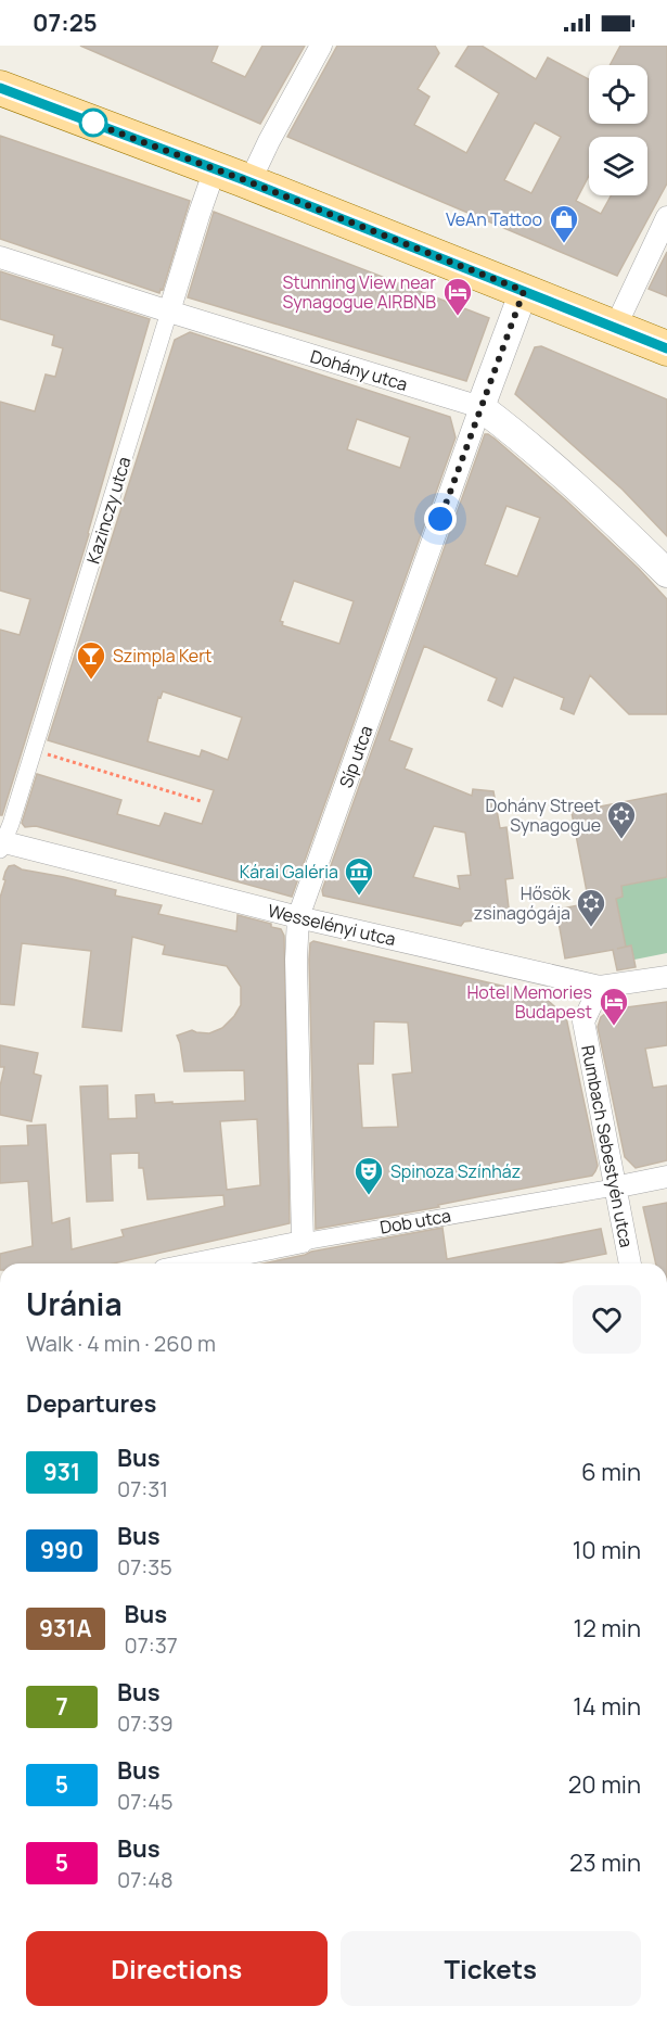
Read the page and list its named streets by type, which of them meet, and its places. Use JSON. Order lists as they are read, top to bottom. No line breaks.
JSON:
{"streets":{"street":["Dohány utca","Kazinczy utca","Síp utca","Wesselényi utca","Rumbach Sebestyén utca","Dob utca"]},"crossings":[["Dohány utca","Kazinczy utca"],["Dohány utca","Síp utca"],["Kazinczy utca","Wesselényi utca"],["Síp utca","Wesselényi utca"],["Síp utca","Dob utca"],["Wesselényi utca","Rumbach Sebestyén utca"],["Rumbach Sebestyén utca","Dob utca"]],"places":{"shop":["VeAn Tattoo"],"hotel":["Stunning View near Synagogue AIRBNB","Hotel Memories Budapest"],"bar":["Szimpla Kert"],"synagogue":["Dohány Street Synagogue","Hősök zsinagógája"],"museum":["Kárai Galéria"],"theatre":["Spinoza Színház"]},"lines":["bus line 931"],"page":{"status":"07:25","heading":[["Uránia","Walk · 4 min · 260 m"],"Departures"],"list":[{"mark":"931","name":"Bus","note":"07:31","value":"6 min"},{"mark":"990","name":"Bus","note":"07:35","value":"10 min"},{"mark":"931A","name":"Bus","note":"07:37","value":"12 min"},{"mark":"7","name":"Bus","note":"07:39","value":"14 min"},{"mark":"5","name":"Bus","note":"07:45","value":"20 min"},{"mark":"5","name":"Bus","note":"07:48","value":"23 min"}],"buttons":["Directions","Tickets"]}}
